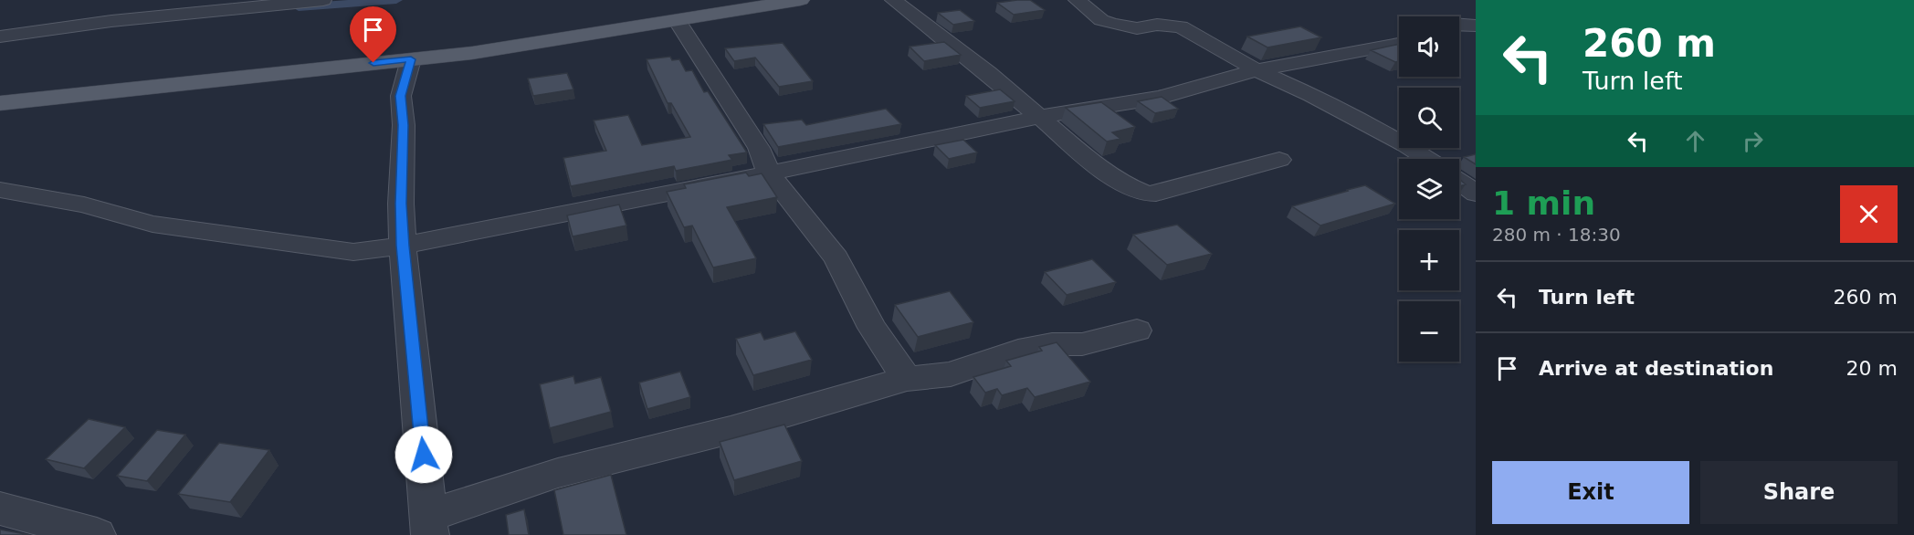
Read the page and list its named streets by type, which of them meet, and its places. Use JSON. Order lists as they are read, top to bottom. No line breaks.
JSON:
{"page":{"turn":["260 m","Turn left"],"map_buttons":["+","−"],"heading":["1 min","280 m · 18:30"],"list":[{"name":"Turn left","value":"260 m"},{"name":"Arrive at destination","value":"20 m"}],"buttons":["Exit","Share"]}}
